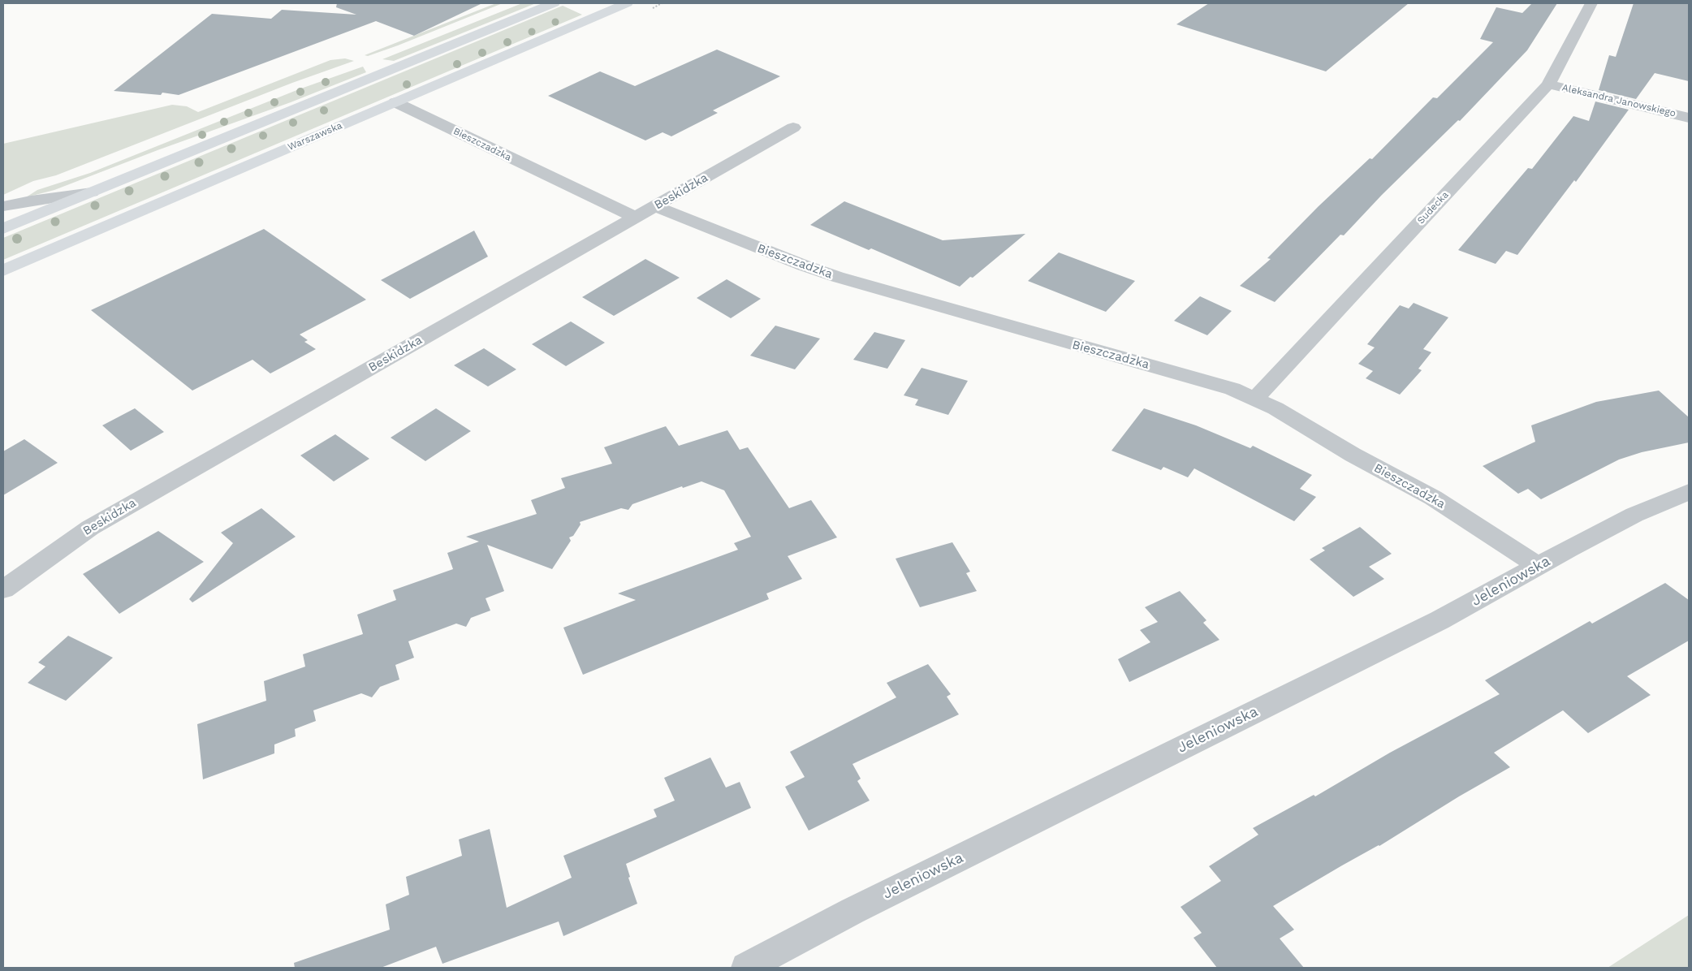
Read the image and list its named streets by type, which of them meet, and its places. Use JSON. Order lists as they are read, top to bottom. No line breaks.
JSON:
{"streets":{"main road":["Warszawska"],"street":["Aleksandra Janowskiego","Bieszczadzka","Beskidzka","Sudecka","Jeleniowska"]},"crossings":[["Aleksandra Janowskiego","Sudecka"],["Warszawska","Bieszczadzka"],["Bieszczadzka","Beskidzka"],["Bieszczadzka","Sudecka"],["Bieszczadzka","Jeleniowska"]]}
